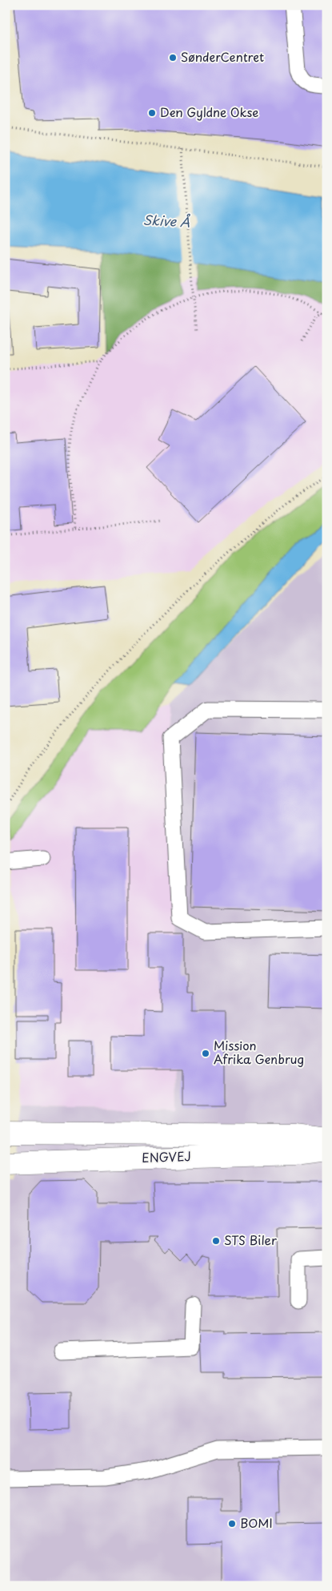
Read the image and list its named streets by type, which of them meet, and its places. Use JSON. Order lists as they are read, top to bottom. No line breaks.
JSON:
{"streets":{"street":["ENGVEJ"]},"water":["Skive Å"],"places":["SønderCentret","Den Gyldne Okse","Mission Afrika Genbrug","STS Biler","BOMI"]}
